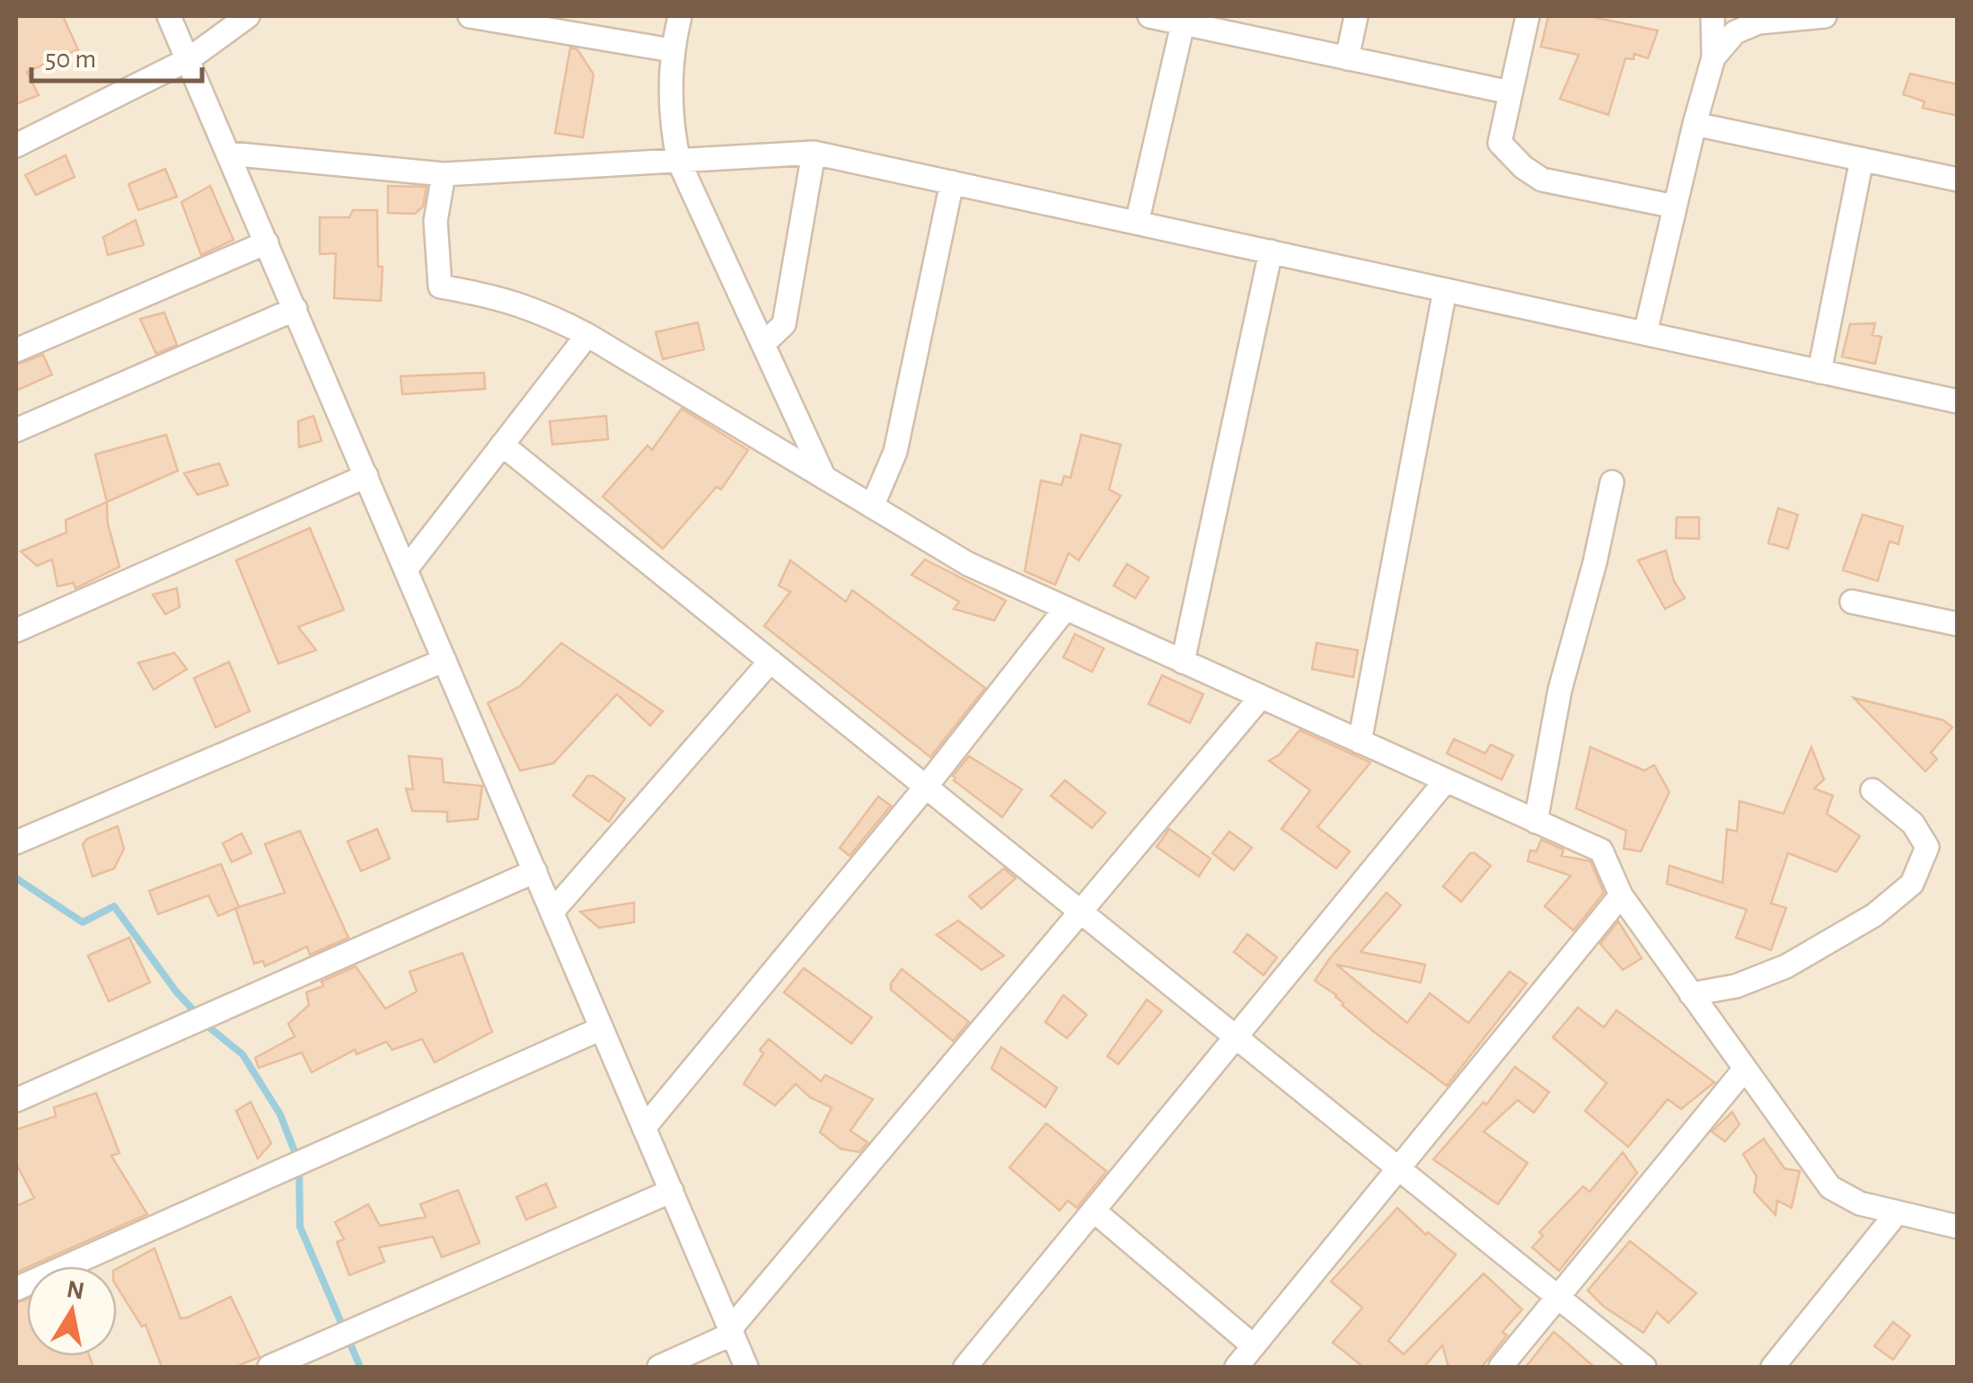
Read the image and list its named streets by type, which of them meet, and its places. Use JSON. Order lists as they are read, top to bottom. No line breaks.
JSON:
{"scale_bar":"50 m","north":"top"}
